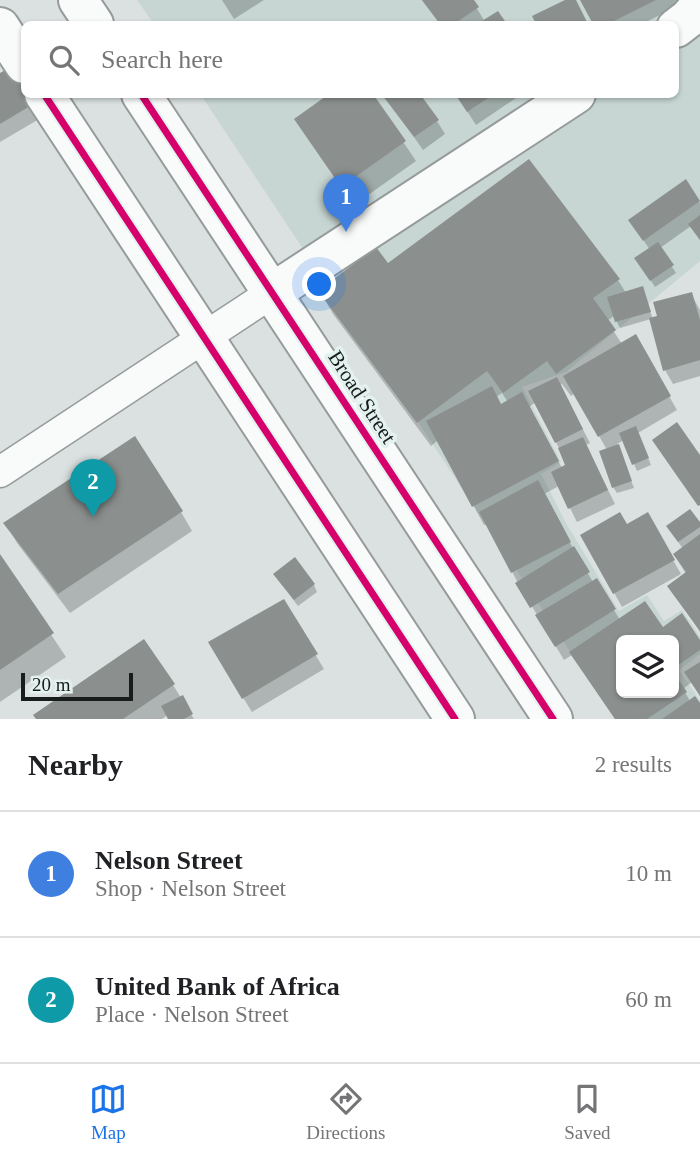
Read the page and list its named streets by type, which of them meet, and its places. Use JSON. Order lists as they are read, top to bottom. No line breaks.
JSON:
{"streets":{"street":["Broad Street"]},"scale_bar":"20 m","page":{"search":"Search here","pins":["1","2"],"scale":"20 m","heading":["Nearby","2 results"],"list":[{"mark":"1","name":"Nelson Street","note":"Shop · Nelson Street","value":"10 m"},{"mark":"2","name":"United Bank of Africa","note":"Place · Nelson Street","value":"60 m"}],"nav":["Map","Directions","Saved"]}}
